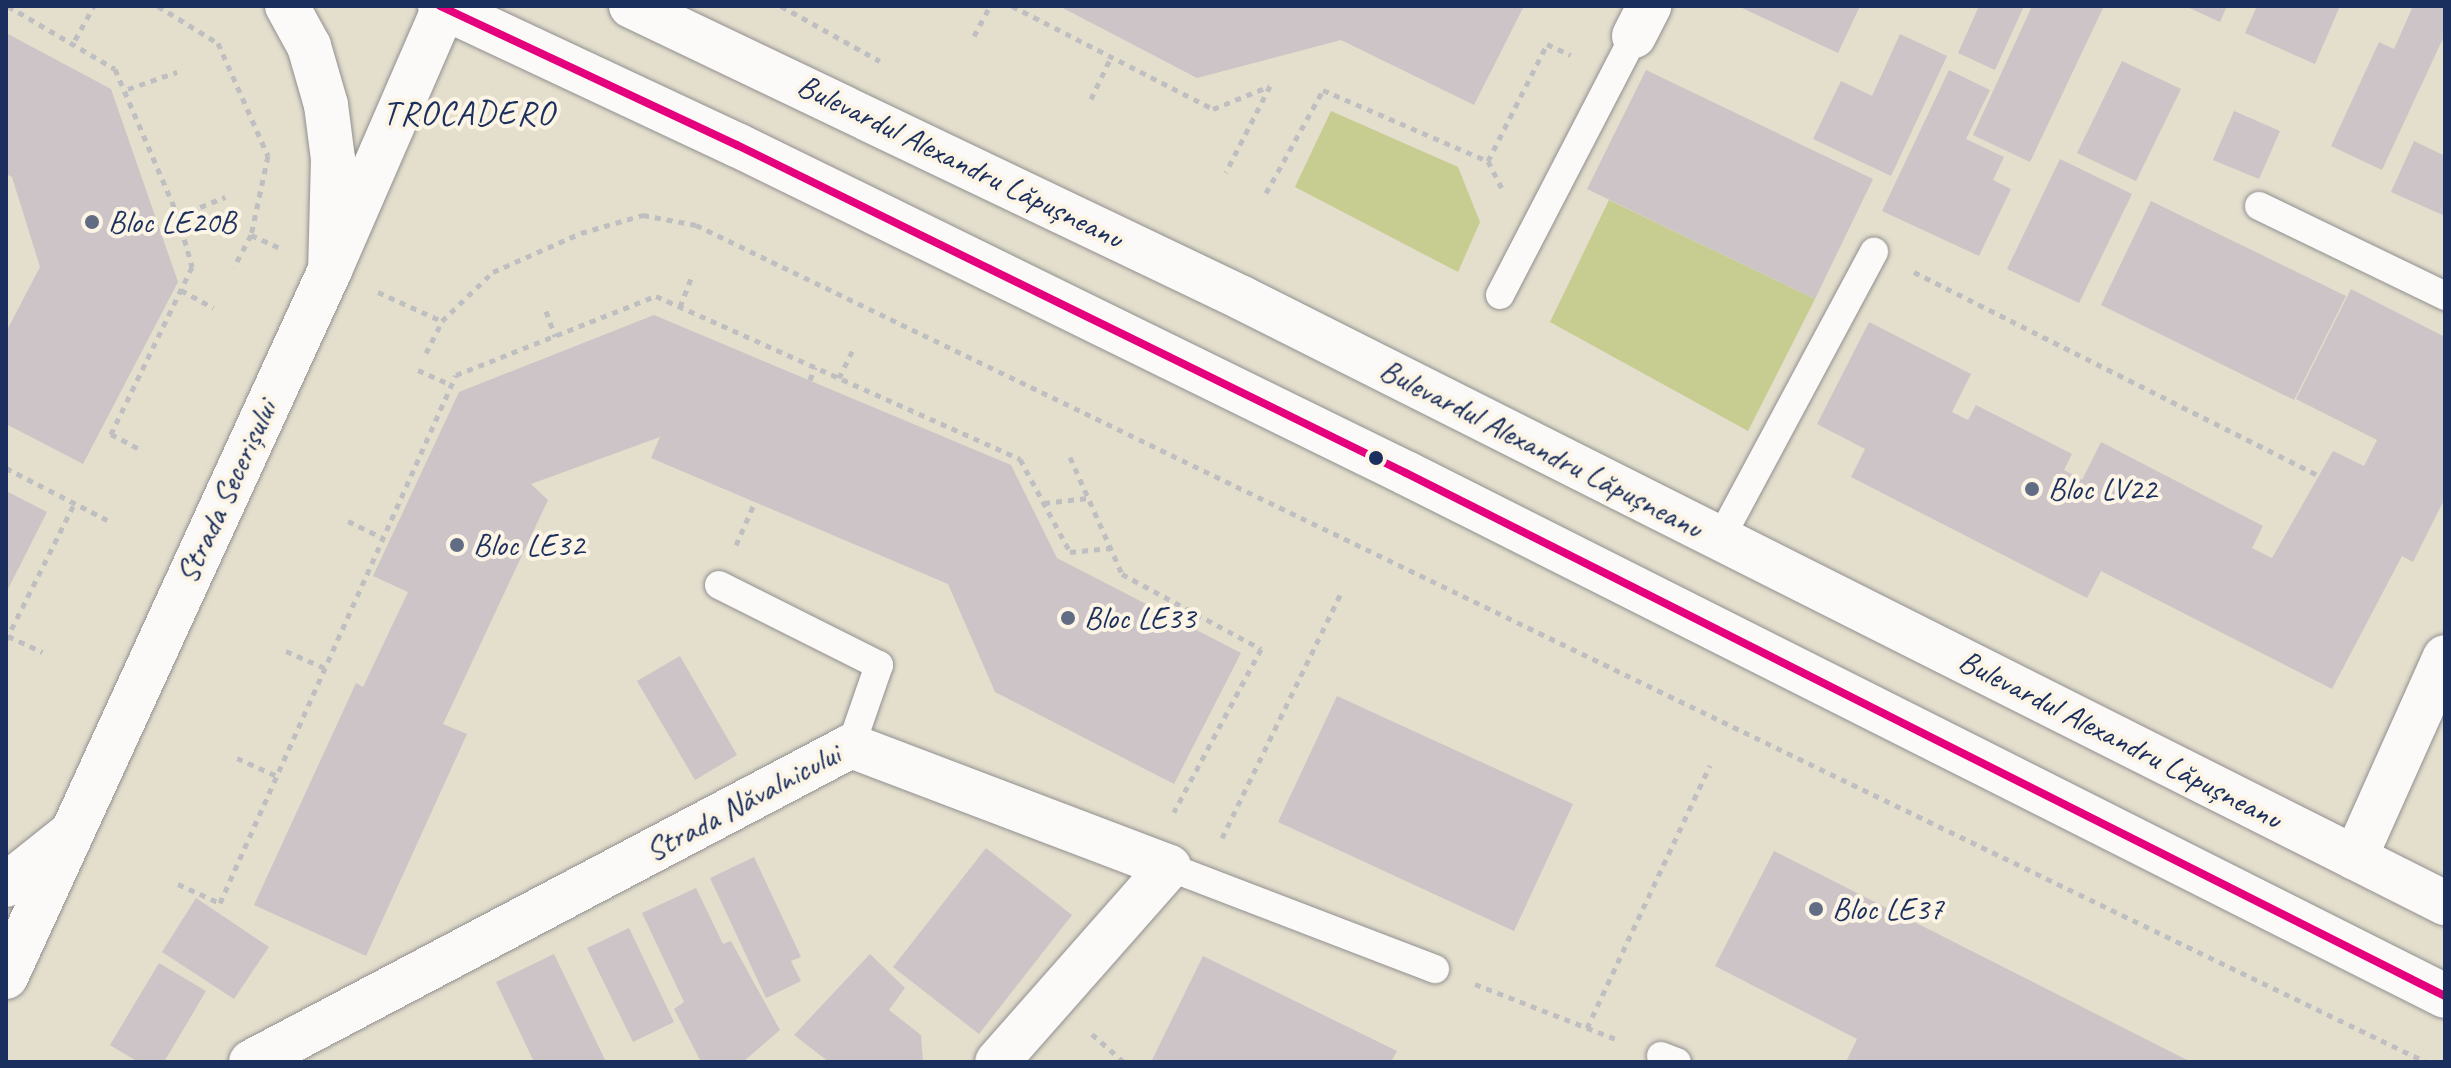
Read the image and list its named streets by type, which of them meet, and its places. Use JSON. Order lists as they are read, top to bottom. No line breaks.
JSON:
{"streets":{"main road":["Bulevardul Alexandru Lăpușneanu","Strada Secerișului","Strada Năvalnicului"]},"districts":["TROCADERO"],"places":["Bloc LE20B","Bloc LV22","Bloc LE32","Bloc LE33","Bloc LE37"]}
